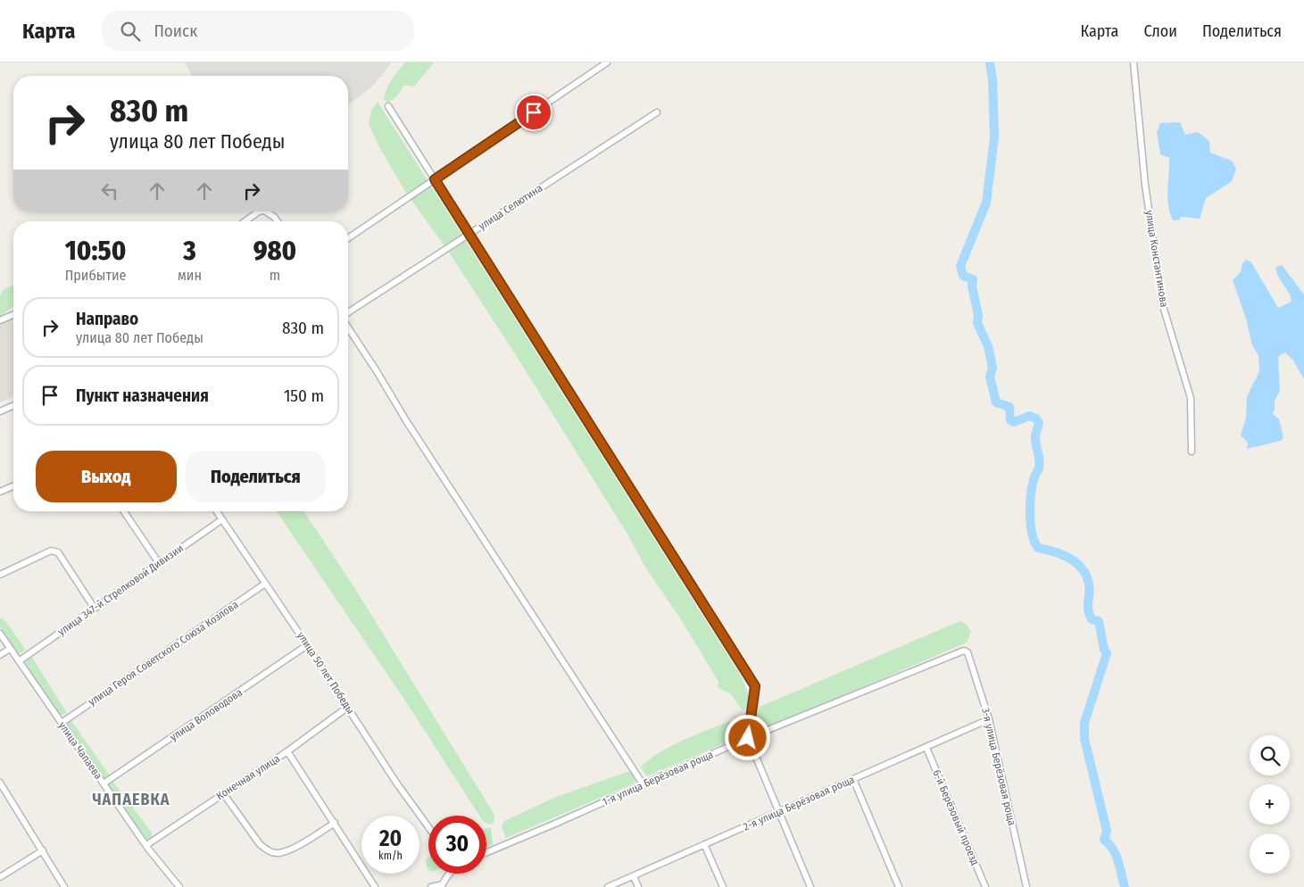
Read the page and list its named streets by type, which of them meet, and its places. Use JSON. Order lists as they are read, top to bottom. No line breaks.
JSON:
{"streets":{"street":["улица Селютина","улица Константинова","улица 347-й Стрелковой Дивизии","улица Героя Советского Союза Козлова","улица 50 лет Победы","улица Воловодова","улица Чапаева","3-я улица Берёзовая роща","Конечная улица","1-я улица Берёзовая роща","2-я улица Берёзовая роща","6-й Берёзовый проезд"]},"crossings":[["улица 347-й Стрелковой Дивизии","улица 50 лет Победы"],["улица 347-й Стрелковой Дивизии","улица Чапаева"],["улица Героя Советского Союза Козлова","улица 50 лет Победы"],["улица Героя Советского Союза Козлова","улица Чапаева"],["улица 50 лет Победы","улица Воловодова"],["улица 50 лет Победы","Конечная улица"],["улица Воловодова","улица Чапаева"],["улица Чапаева","Конечная улица"],["3-я улица Берёзовая роща","1-я улица Берёзовая роща"],["3-я улица Берёзовая роща","2-я улица Берёзовая роща"],["2-я улица Берёзовая роща","6-й Берёзовый проезд"]],"districts":["ЧАПАЕВКА"],"page":{"header":"Карта","search":"Поиск","nav":["Карта","Слои","Поделиться"],"turn":["830 m","улица 80 лет Победы"],"eta":["10:50","Прибытие","3","мин","980","m"],"list":[{"name":"Направо","note":"улица 80 лет Победы","value":"830 m"},{"name":"Пункт назначения","value":"150 m"}],"buttons":["Выход","Поделиться"],"map_buttons":["+","−"],"speed":"20 km/h","limit":"30"}}
